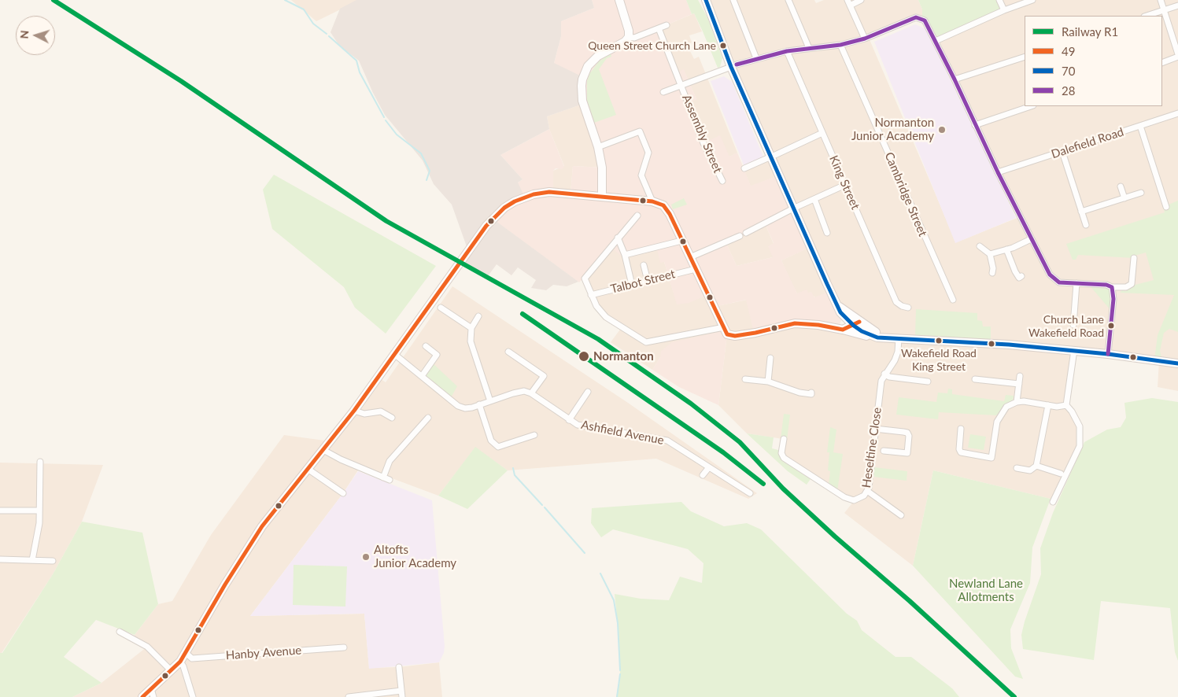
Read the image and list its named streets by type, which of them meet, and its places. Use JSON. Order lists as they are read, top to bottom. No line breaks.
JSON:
{"streets":{"street":["Assembly Street","Dalefield Road","King Street","Cambridge Street","Talbot Street","Ashfield Avenue","Heseltine Close","Hanby Avenue"]},"parks":["Newland Lane Allotments"],"places":["Queen Street Church Lane","Normanton Junior Academy","Church Lane Wakefield Road","Wakefield Road King Street","Normanton","Altofts Junior Academy"],"lines":["rail line R1","transit line 70","transit line 28","transit line 49"],"legend":["Railway R1","49","70","28"],"north":"left"}
